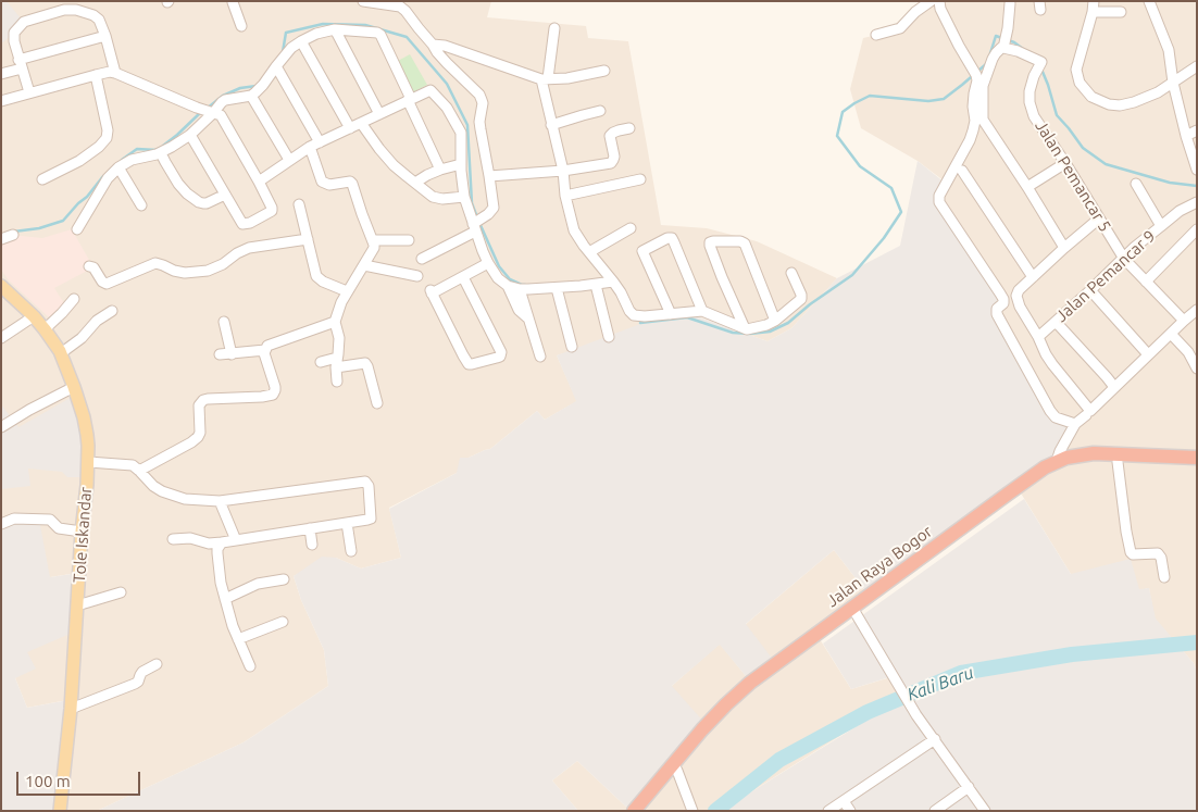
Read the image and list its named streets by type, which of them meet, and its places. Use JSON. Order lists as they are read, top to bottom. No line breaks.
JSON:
{"streets":{"highway":["Jalan Raya Bogor"],"main road":["Tole Iskandar"],"street":["Jalan Pemancar 5","Jalan Pemancar 9"]},"crossings":[["Jalan Pemancar 5","Jalan Pemancar 9"]],"water":["Kali Baru"],"scale_bar":"100 m"}
